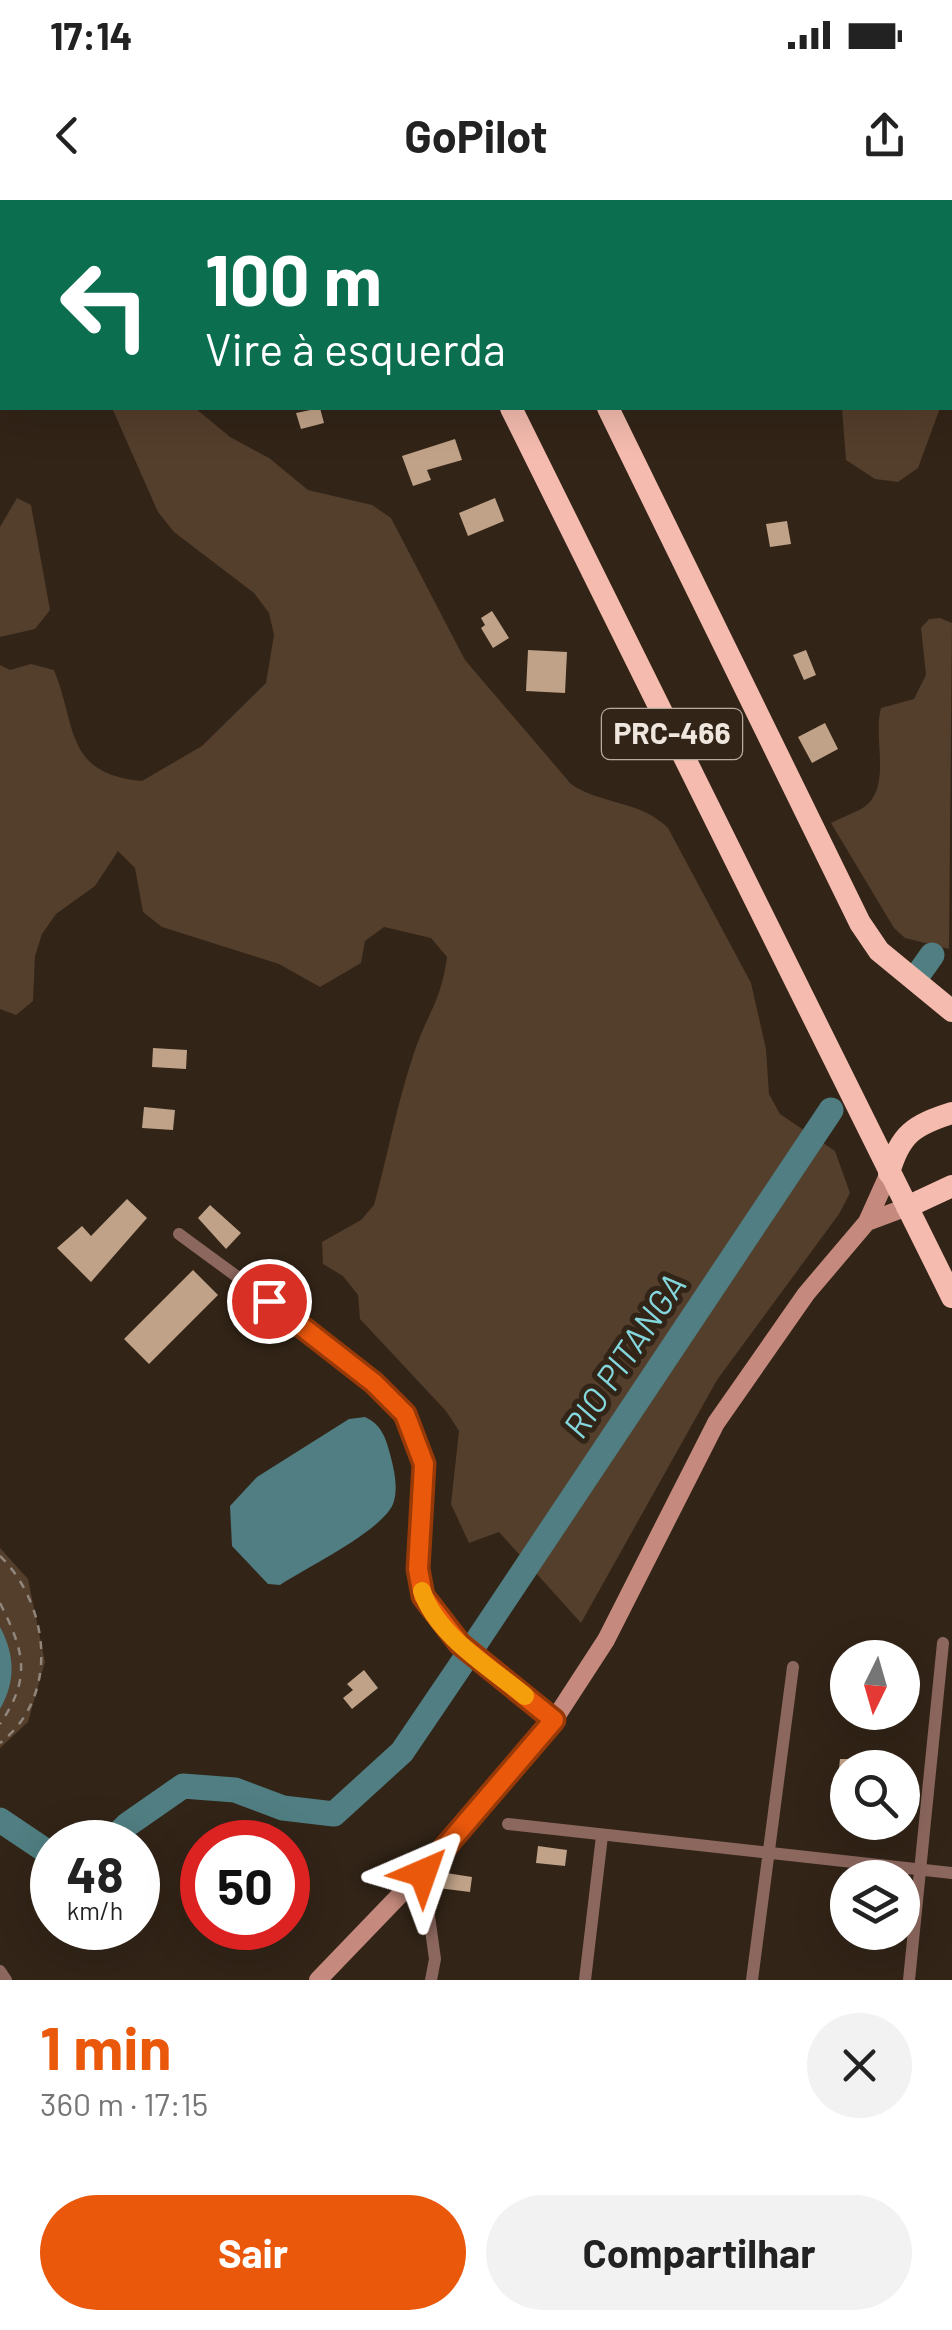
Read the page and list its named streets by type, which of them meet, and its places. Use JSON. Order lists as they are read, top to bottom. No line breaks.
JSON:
{"streets":{"highway":["PRC-466"]},"water":["RIO PITANGA"],"north":"bottom","page":{"status":"17:14","header":"GoPilot","turn":["100 m","Vire à esquerda"],"speed":"48 km/h","limit":"50","heading":["1 min","360 m · 17:15"],"buttons":["Sair","Compartilhar"]}}
